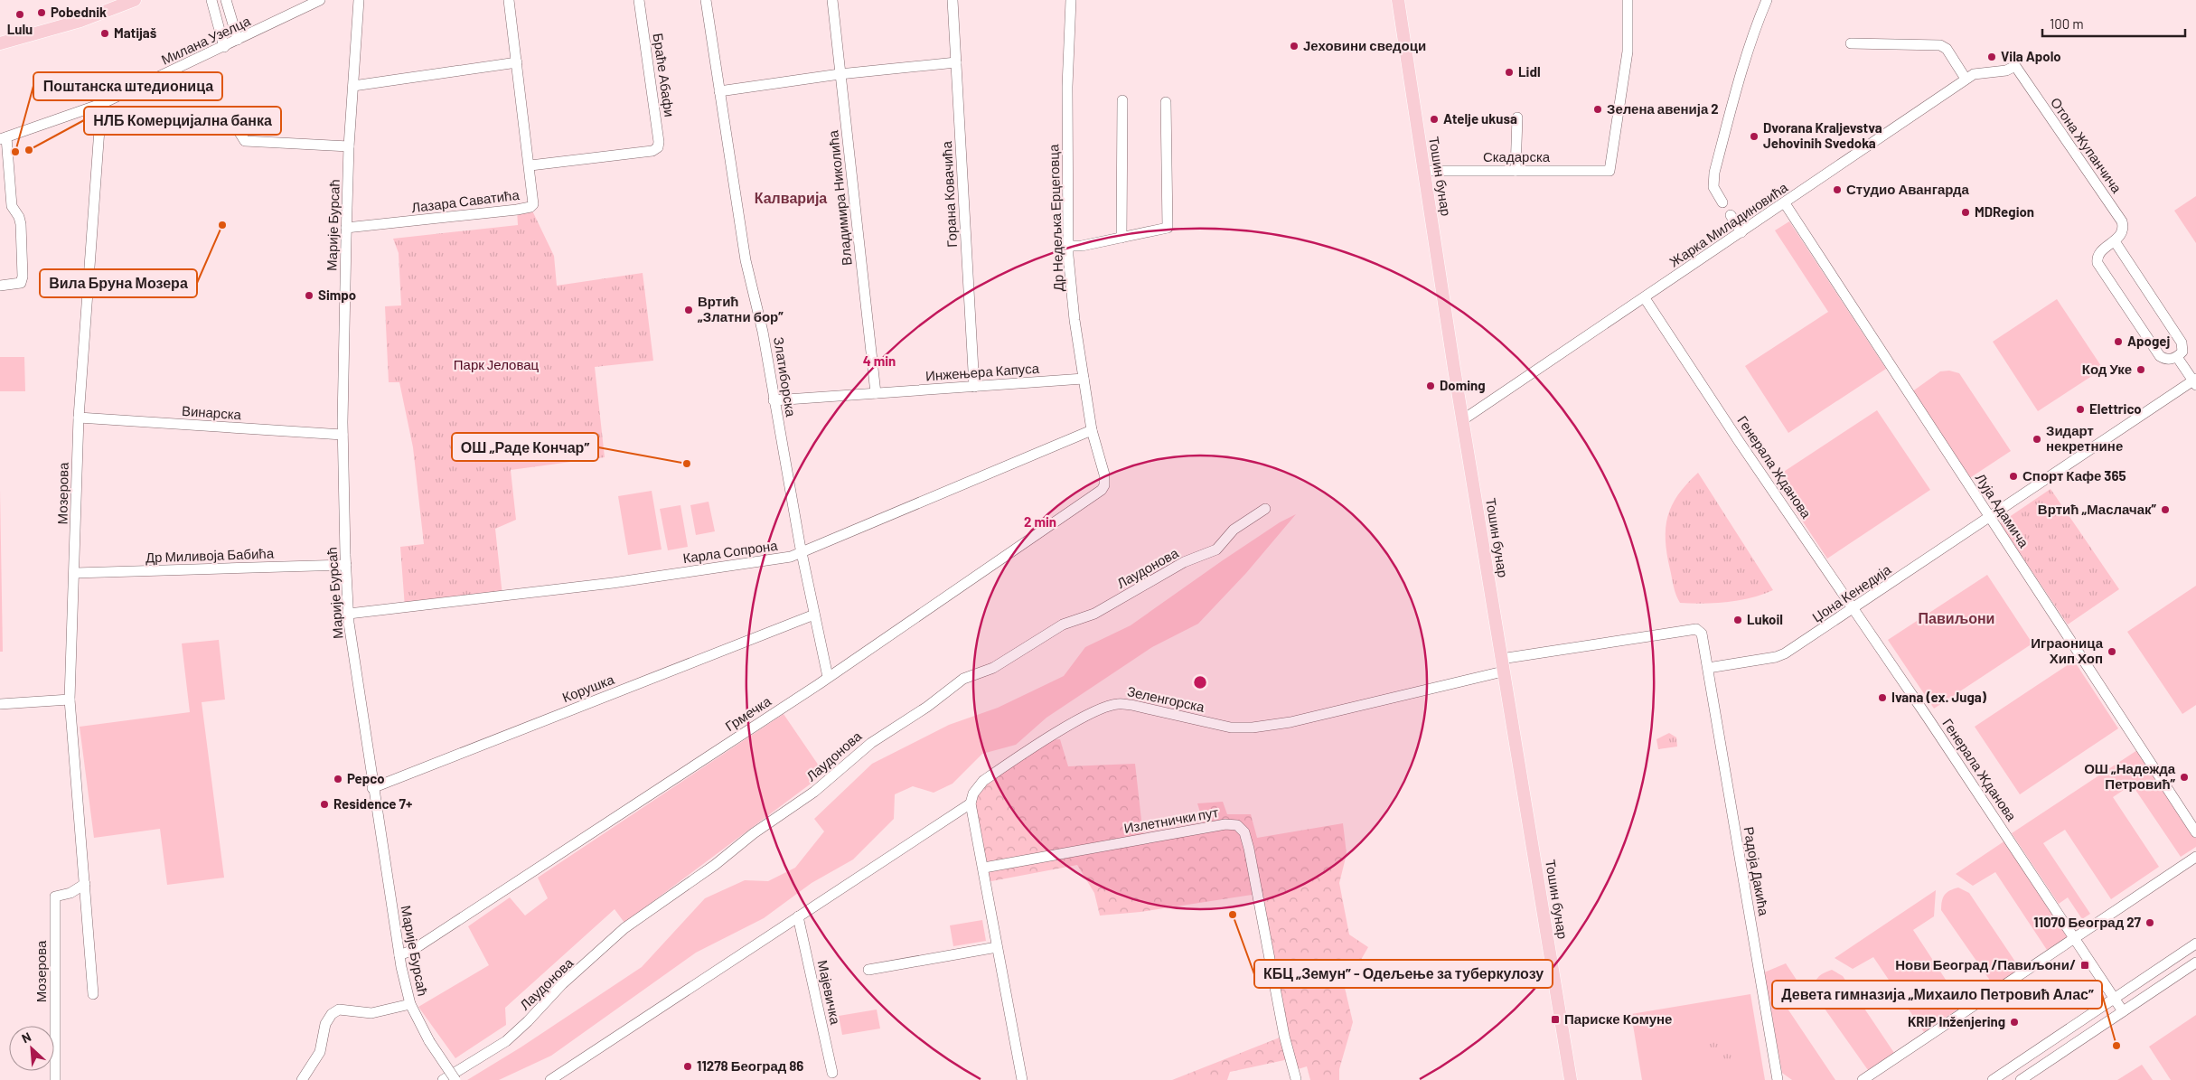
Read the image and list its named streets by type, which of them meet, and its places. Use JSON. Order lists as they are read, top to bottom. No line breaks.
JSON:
{"streets":{"main road":["Тошин бунар"],"street":["Милана Узелца","Браће Абафи","Отона Жупанчича","Скадарска","Горана Ковачића","Владимира Николића","Лазара Саватића","Др Недељка Ерцеговца","Марије Бурсаћ","Жарка Миладиновића","Инжењера Капуса","Златиборска","Винарска","Генерала Жданова","Мозерова","Луја Адамича","Карла Сопрона","Др Миливоја Бабића","Лаудонова","Џона Кенедија","Корушка","Зеленгорска","Грмечка","Излетнички пут","Радоја Дакића","Мајевичка"]},"crossings":[["Милана Узелца","Мозерова"],["Браће Абафи","Лазара Саватића"],["Отона Жупанчича","Жарка Миладиновића"],["Скадарска","Тошин бунар"],["Тошин бунар","Жарка Миладиновића"],["Тошин бунар","Зеленгорска"],["Горана Ковачића","Инжењера Капуса"],["Владимира Николића","Инжењера Капуса"],["Лазара Саватића","Марије Бурсаћ"],["Др Недељка Ерцеговца","Инжењера Капуса"],["Др Недељка Ерцеговца","Карла Сопрона"],["Др Недељка Ерцеговца","Грмечка"],["Марије Бурсаћ","Винарска"],["Марије Бурсаћ","Карла Сопрона"],["Марије Бурсаћ","Др Миливоја Бабића"],["Марије Бурсаћ","Лаудонова"],["Марије Бурсаћ","Корушка"],["Марије Бурсаћ","Грмечка"],["Жарка Миладиновића","Генерала Жданова"],["Жарка Миладиновића","Луја Адамича"],["Инжењера Капуса","Златиборска"],["Златиборска","Карла Сопрона"],["Златиборска","Корушка"],["Златиборска","Грмечка"],["Винарска","Мозерова"],["Генерала Жданова","Џона Кенедија"],["Мозерова","Др Миливоја Бабића"],["Луја Адамича","Џона Кенедија"],["Џона Кенедија","Радоја Дакића"]],"districts":["Калварија","Павиљони"],"parks":["Парк Јеловац"],"places":{"other":["Pobednik","Lulu","Matijaš","Јеховини сведоци","Vila Apolo","Lidl","Зелена авенија 2","Atelje ukusa","Dvorana Kraljevstva Jehovinih Svedoka","НЛБ Комерцијална банка","Поштанска штедионица","Студио Авангарда","MDRegion","Вила Бруна Мозера","Simpo","Вртић „Златни бор”","Apogej","Код Уке","Doming","Elettrico","Зидарт некретнине","ОШ „Раде Кончар”","Спорт Кафе 365","Вртић „Маслачак”","Lukoil","Играоница Хип Хоп","Ivana (ex. Juga)","ОШ „Надежда Петровић”","Pepco","Residence 7+","КБЦ „Земун” - Одељење за туберкулозу","11070 Београд 27","KRIP Inženjering","Девета гимназија „Михаило Петровић Алас”","11278 Београд 86"],"transit":["Нови Београд /Павиљони/","Париске Комуне"]},"scale_bar":"100 m","north":"top left","rings":["4 min","2 min"]}
